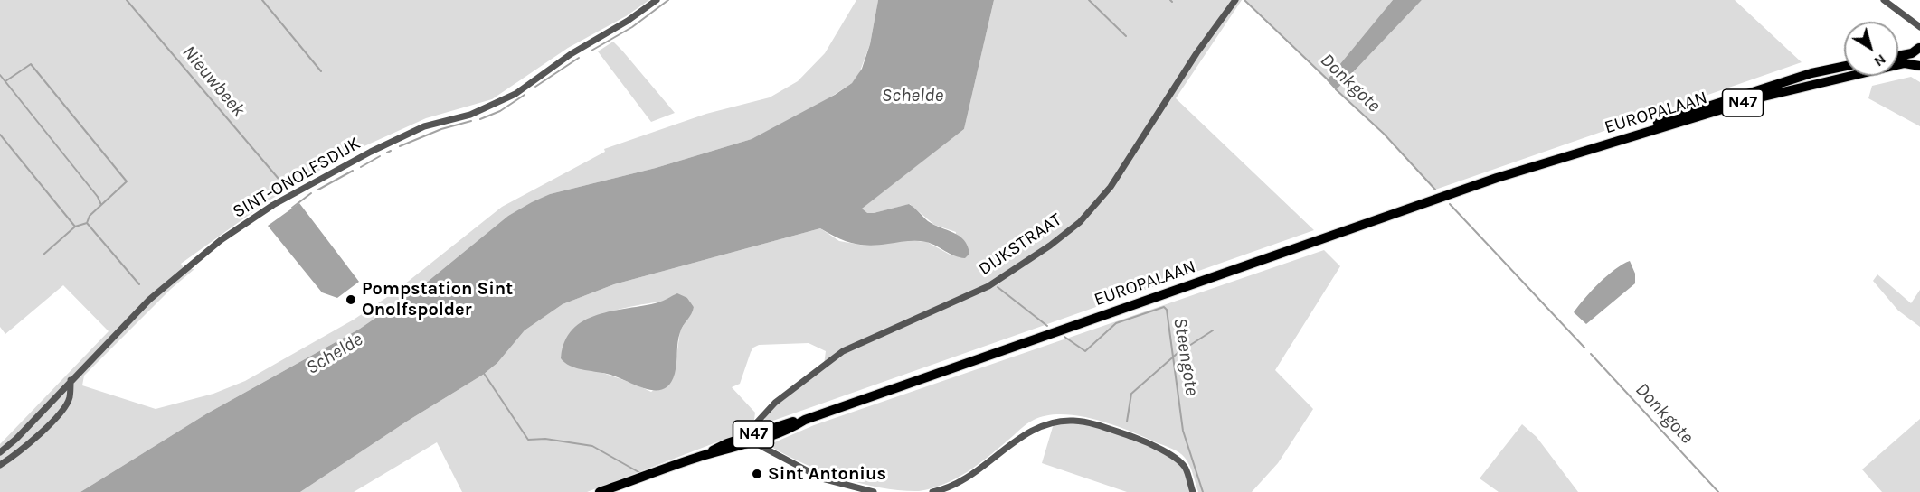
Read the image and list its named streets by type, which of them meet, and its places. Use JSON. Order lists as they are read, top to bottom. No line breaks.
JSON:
{"streets":{"main road":["N47","EUROPALAAN"],"street":["SINT-ONOLFSDIJK","DIJKSTRAAT"]},"crossings":[["N47","EUROPALAAN"],["N47","DIJKSTRAAT"],["EUROPALAAN","DIJKSTRAAT"]],"water":["Nieuwbeek","Donkgote","Schelde","Steengote"],"places":["Pompstation Sint Onolfspolder","Sint Antonius"],"north":"bottom right"}
